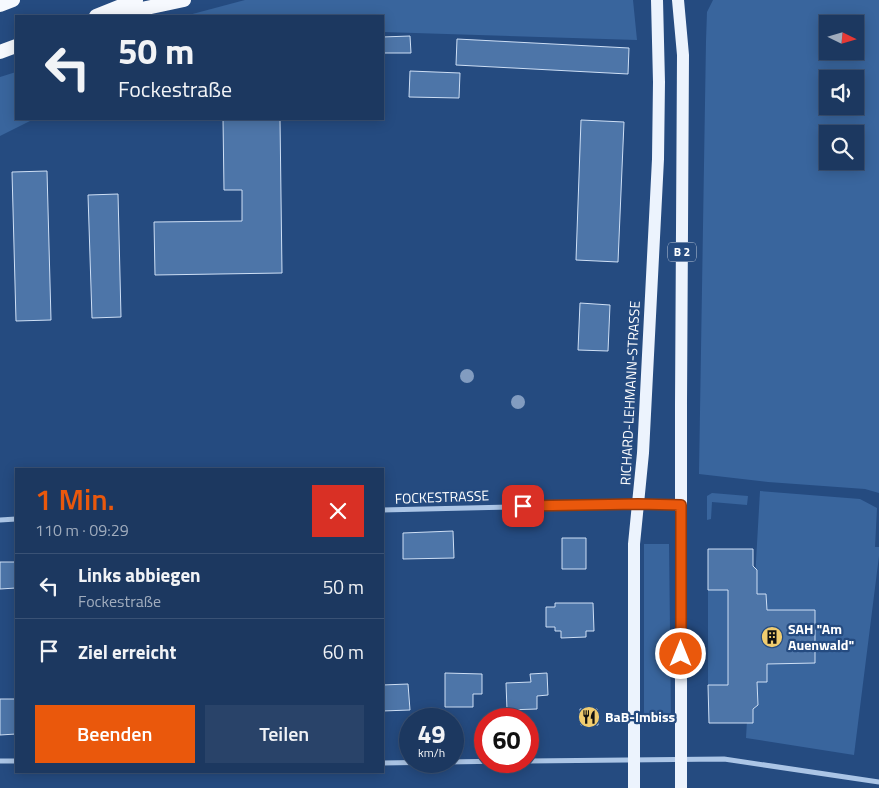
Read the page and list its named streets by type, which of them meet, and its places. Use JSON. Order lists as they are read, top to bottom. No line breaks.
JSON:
{"streets":{"main road":["B 2","RICHARD-LEHMANN-STRASSE"],"street":["FOCKESTRASSE"]},"crossings":[["B 2","FOCKESTRASSE"],["RICHARD-LEHMANN-STRASSE","FOCKESTRASSE"]],"places":{"building":["SAH \"Am Auenwald\""],"restaurant":["BaB-Imbiss"]},"north":"right","page":{"turn":["50 m","Fockestraße"],"heading":["1 Min.","110 m · 09:29"],"list":[{"name":"Links abbiegen","note":"Fockestraße","value":"50 m"},{"name":"Ziel erreicht","value":"60 m"}],"buttons":["Beenden","Teilen"],"speed":"49 km/h","limit":"60"}}
